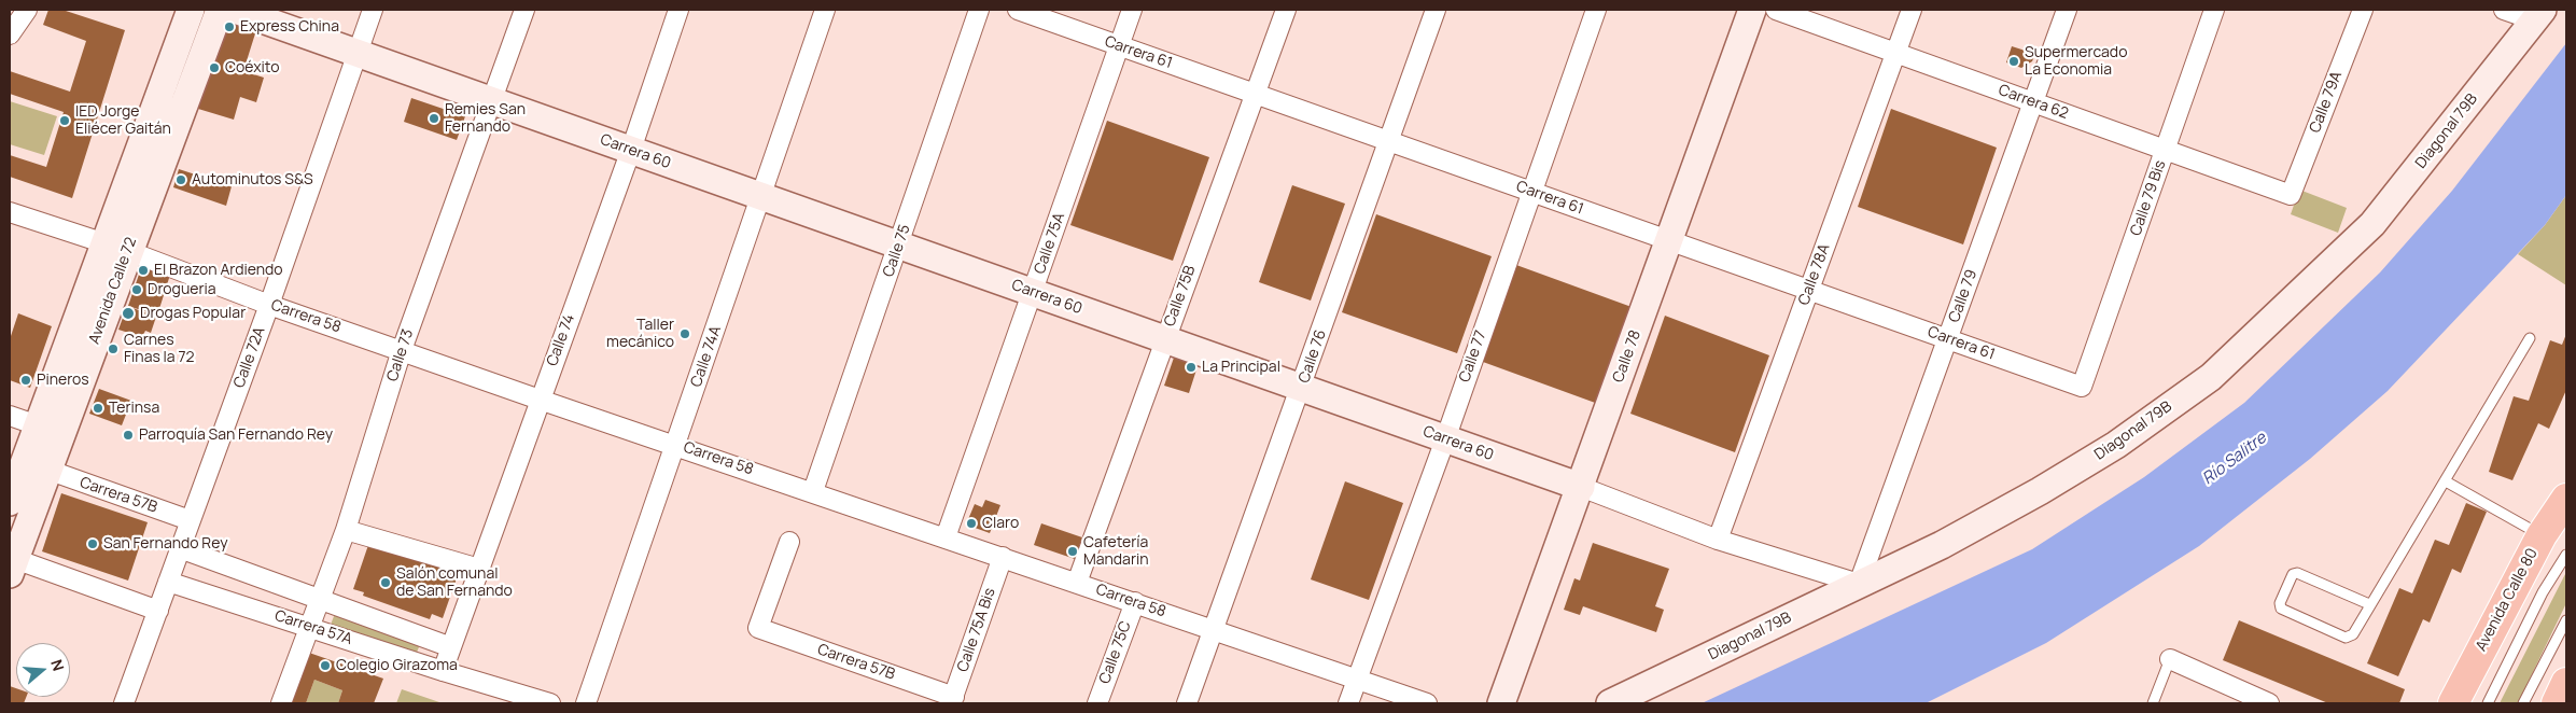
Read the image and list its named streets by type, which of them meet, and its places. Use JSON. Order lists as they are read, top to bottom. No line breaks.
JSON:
{"streets":{"highway":["Avenida Calle 80"],"main road":["Diagonal 79B","Carrera 60","Avenida Calle 72","Calle 78"],"street":["Carrera 61","Carrera 62","Calle 79A","Calle 79 Bis","Calle 75A","Calle 75","Calle 78A","Calle 75B","Calle 79","Carrera 58","Calle 74","Calle 73","Calle 74A","Calle 76","Calle 77","Calle 72A","Carrera 57B","Carrera 57A","Calle 75A Bis","Calle 75C"]},"crossings":[["Carrera 61","Calle 79 Bis"],["Carrera 61","Calle 75A"],["Carrera 61","Calle 78A"],["Carrera 61","Calle 75B"],["Carrera 61","Calle 79"],["Carrera 61","Calle 76"],["Carrera 61","Calle 77"],["Carrera 61","Calle 78"],["Carrera 62","Calle 79A"],["Carrera 62","Calle 79 Bis"],["Carrera 62","Calle 78A"],["Carrera 62","Calle 79"],["Diagonal 79B","Carrera 60"],["Diagonal 79B","Calle 79"],["Carrera 60","Calle 75A"],["Carrera 60","Calle 75"],["Carrera 60","Calle 78A"],["Carrera 60","Calle 75B"],["Carrera 60","Calle 79"],["Carrera 60","Calle 74"],["Carrera 60","Calle 73"],["Carrera 60","Calle 74A"],["Carrera 60","Calle 76"],["Carrera 60","Calle 77"],["Carrera 60","Calle 78"],["Carrera 60","Calle 72A"],["Calle 75A","Carrera 58"],["Calle 75","Carrera 58"],["Avenida Calle 72","Carrera 58"],["Avenida Calle 72","Carrera 57B"],["Calle 75B","Carrera 58"],["Carrera 58","Calle 74"],["Carrera 58","Calle 73"],["Carrera 58","Calle 74A"],["Carrera 58","Calle 76"],["Carrera 58","Calle 77"],["Carrera 58","Calle 72A"],["Carrera 58","Calle 75A Bis"],["Carrera 58","Calle 75C"],["Calle 74","Carrera 57A"],["Calle 73","Carrera 57A"],["Calle 72A","Carrera 57B"],["Calle 72A","Carrera 57A"],["Carrera 57B","Calle 75A Bis"]],"water":["Río Salitre"],"places":["Express China","Supermercado La Economia","Coéxito","Remies San Fernando","IED Jorge Eliécer Gaitán","Autominutos S&S","El Brazon Ardiendo","Drogueria","Drogas Popular","Taller mecánico","Carnes Finas la 72","La Principal","Pineros","Terinsa","Parroquía San Fernando Rey","Claro","San Fernando Rey","Cafetería Mandarin","Salón comunal de San Fernando","Colegio Girazoma"],"north":"right"}
